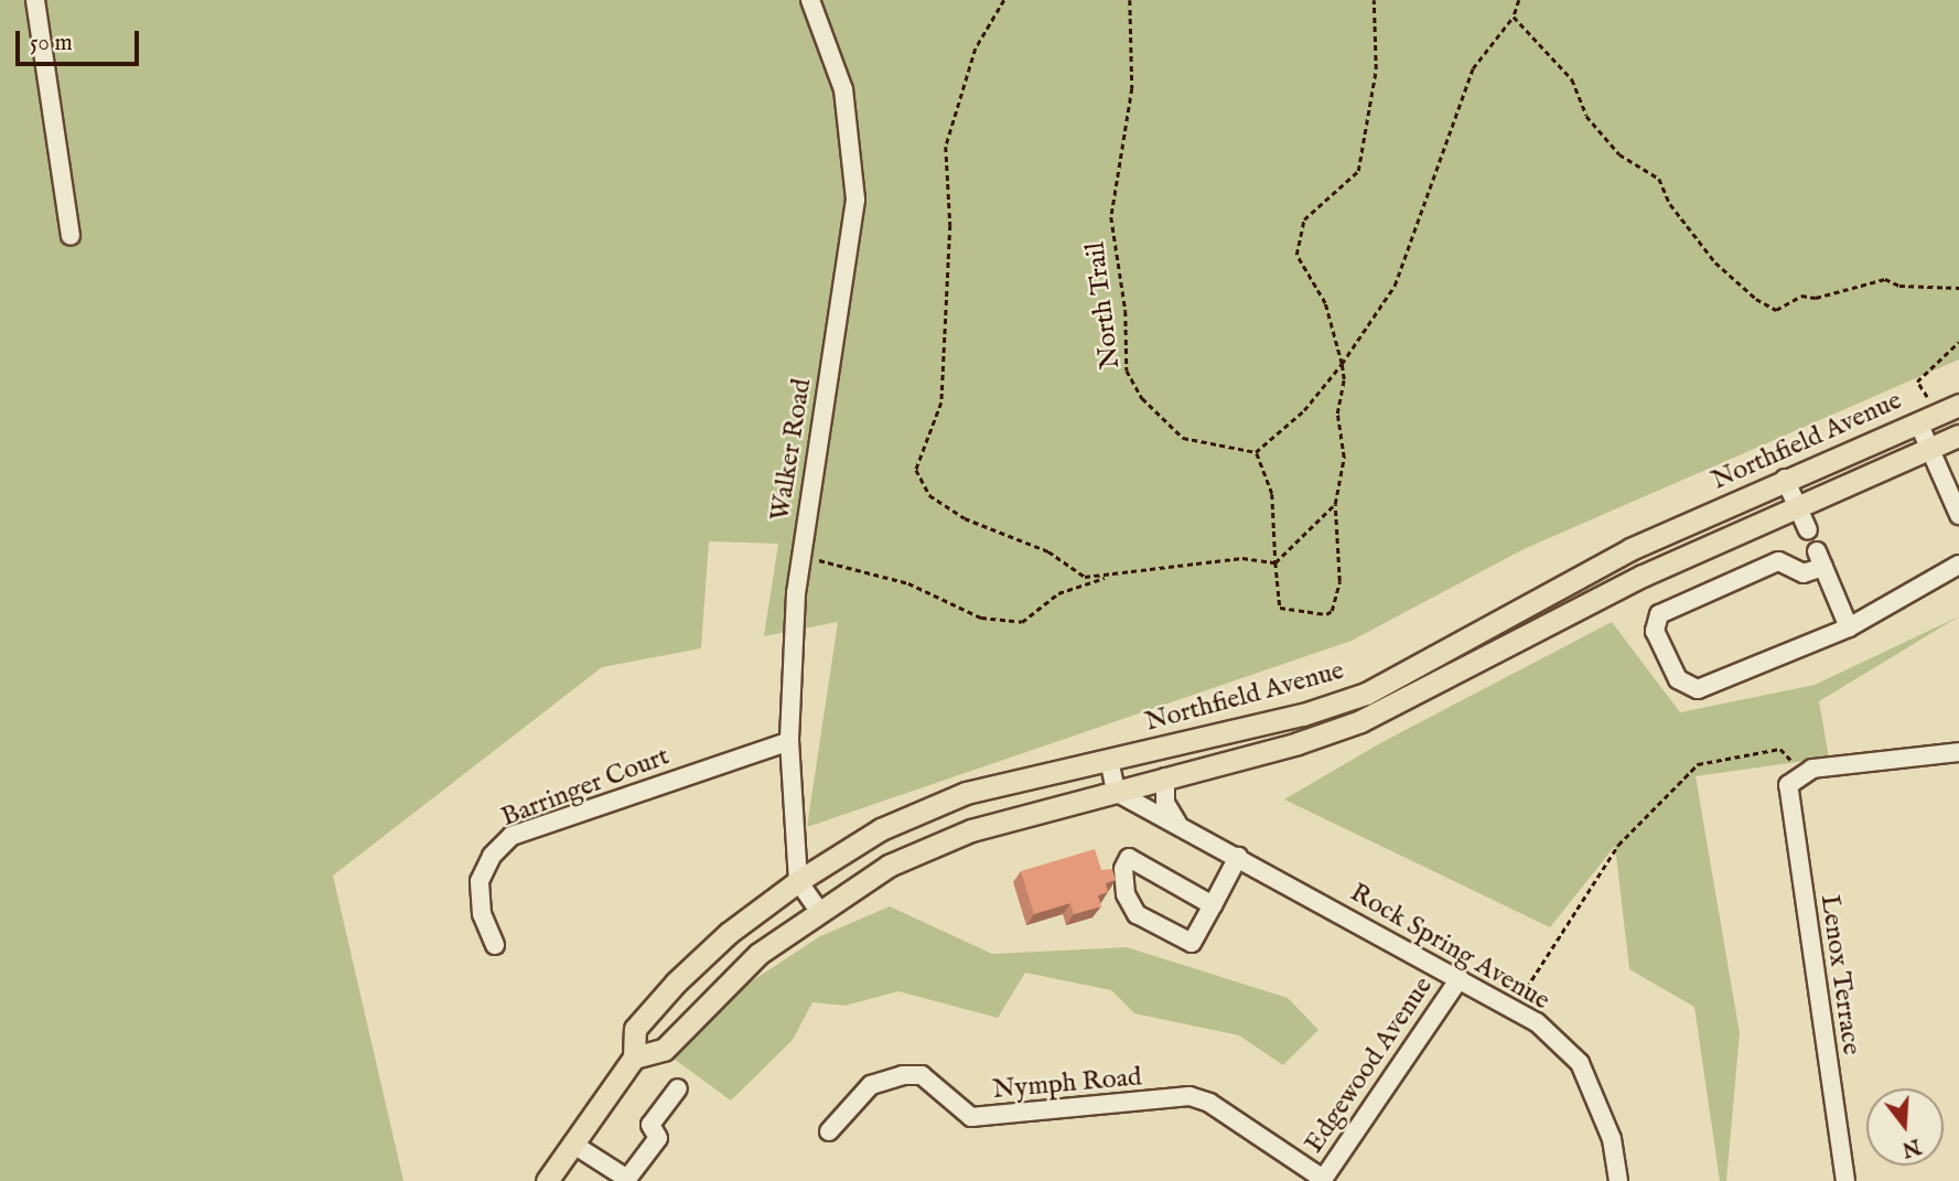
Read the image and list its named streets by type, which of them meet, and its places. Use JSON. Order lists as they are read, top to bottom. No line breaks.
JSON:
{"streets":{"main road":["Northfield Avenue"],"street":["Walker Road","Barringer Court","Rock Spring Avenue","Lenox Terrace","Edgewood Avenue","Nymph Road"],"path":["North Trail"]},"crossings":[["Northfield Avenue","Walker Road"],["Northfield Avenue","Rock Spring Avenue"],["Walker Road","Barringer Court"],["Rock Spring Avenue","Edgewood Avenue"],["Edgewood Avenue","Nymph Road"]],"scale_bar":"50 m","north":"bottom"}
